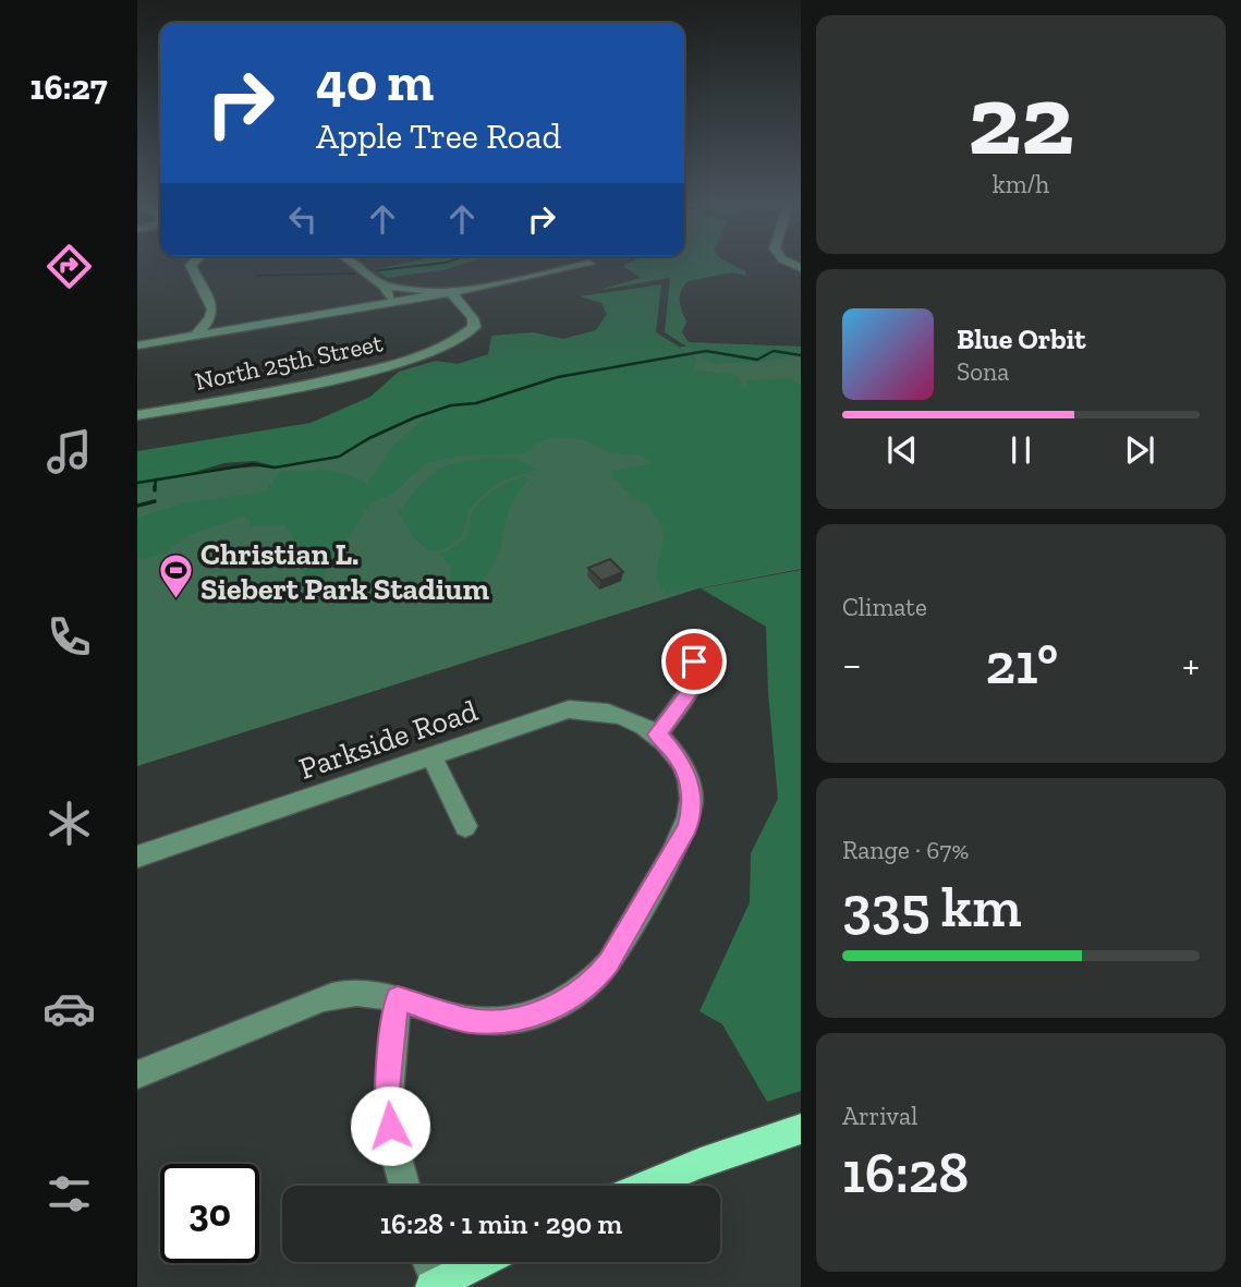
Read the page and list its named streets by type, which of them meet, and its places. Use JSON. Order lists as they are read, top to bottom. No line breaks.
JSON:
{"streets":{"street":["North 25th Street","Parkside Road"]},"places":{"sports":["Christian L. Siebert Park Stadium"]},"page":{"tabs":"16:27","tile":[["22","km/h"],"Climate",["Range · 67%","335 km"],["Arrival","16:28"]],"turn":["40 m","Apple Tree Road"],"song":["Blue Orbit","Sona"],"heat":["−","21°","+"],"limit":"30","trip":"16:28 · 1 min · 290 m"}}
